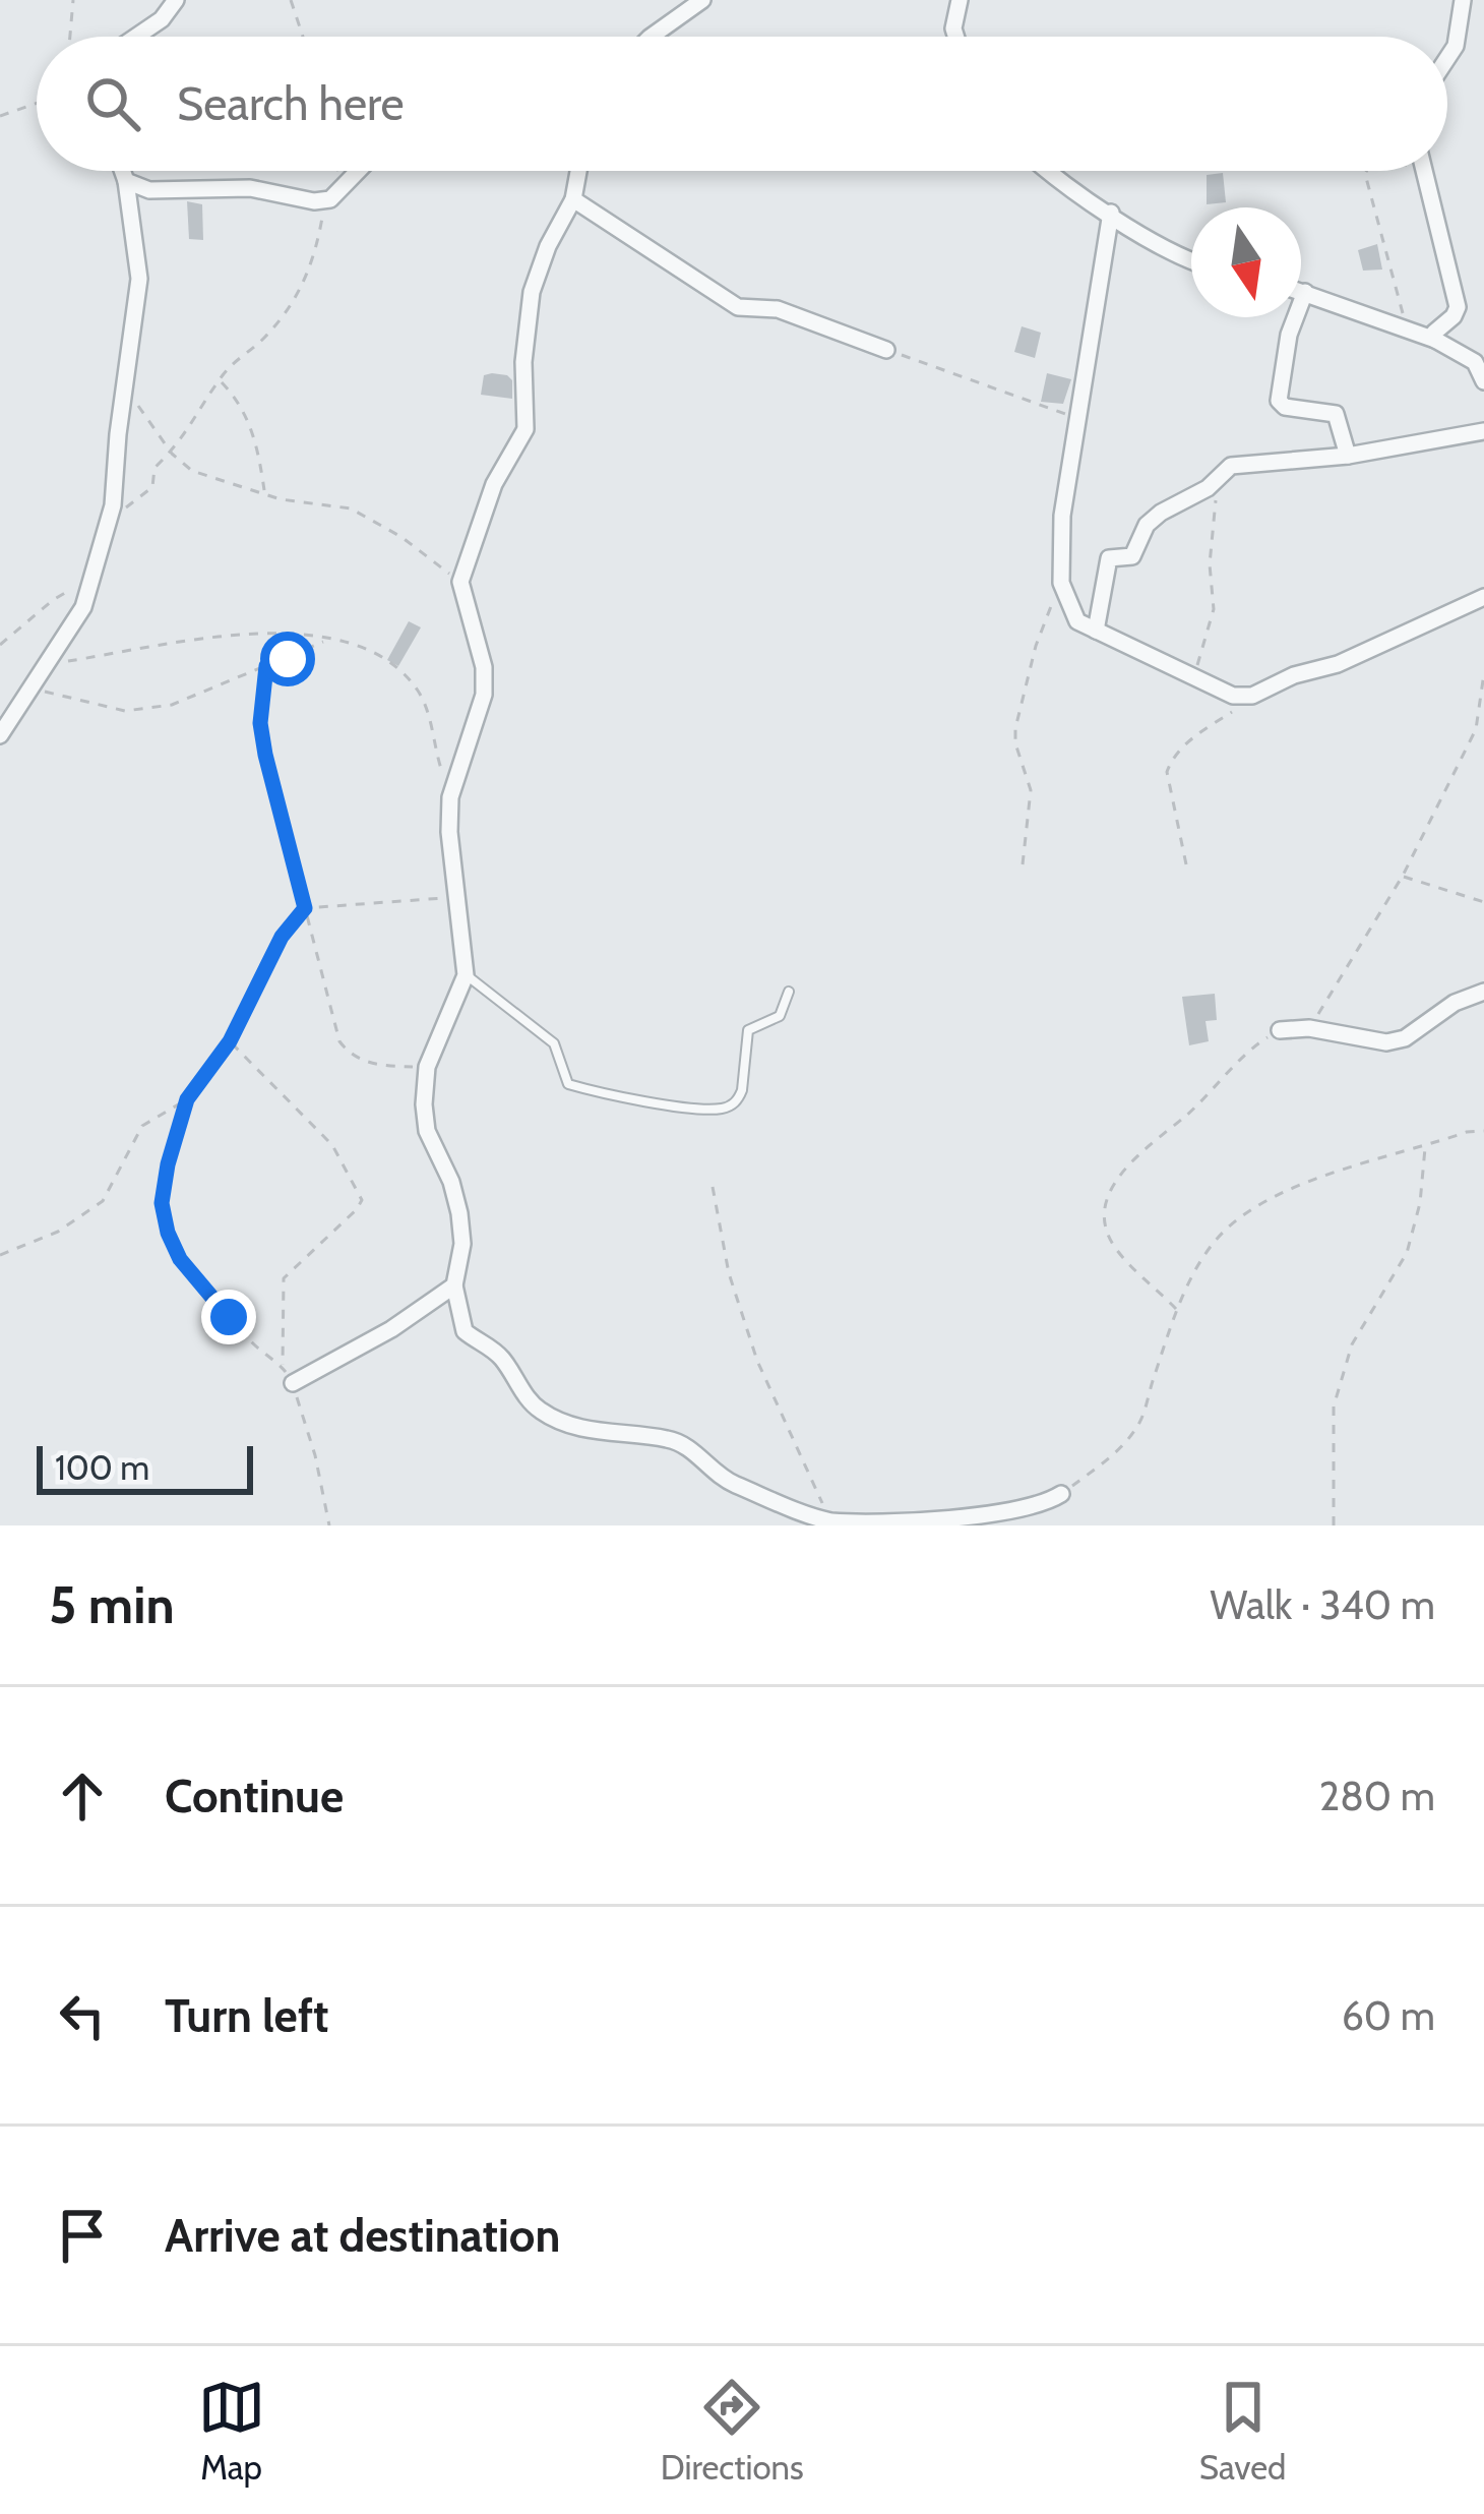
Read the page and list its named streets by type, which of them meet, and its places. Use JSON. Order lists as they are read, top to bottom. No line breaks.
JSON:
{"scale_bar":"100 m","north":"bottom","page":{"search":"Search here","scale":"100 m","heading":["5 min","Walk · 340 m"],"list":[["Continue","280 m"],["Turn left","60 m"],"Arrive at destination"],"nav":["Map","Directions","Saved"]}}
